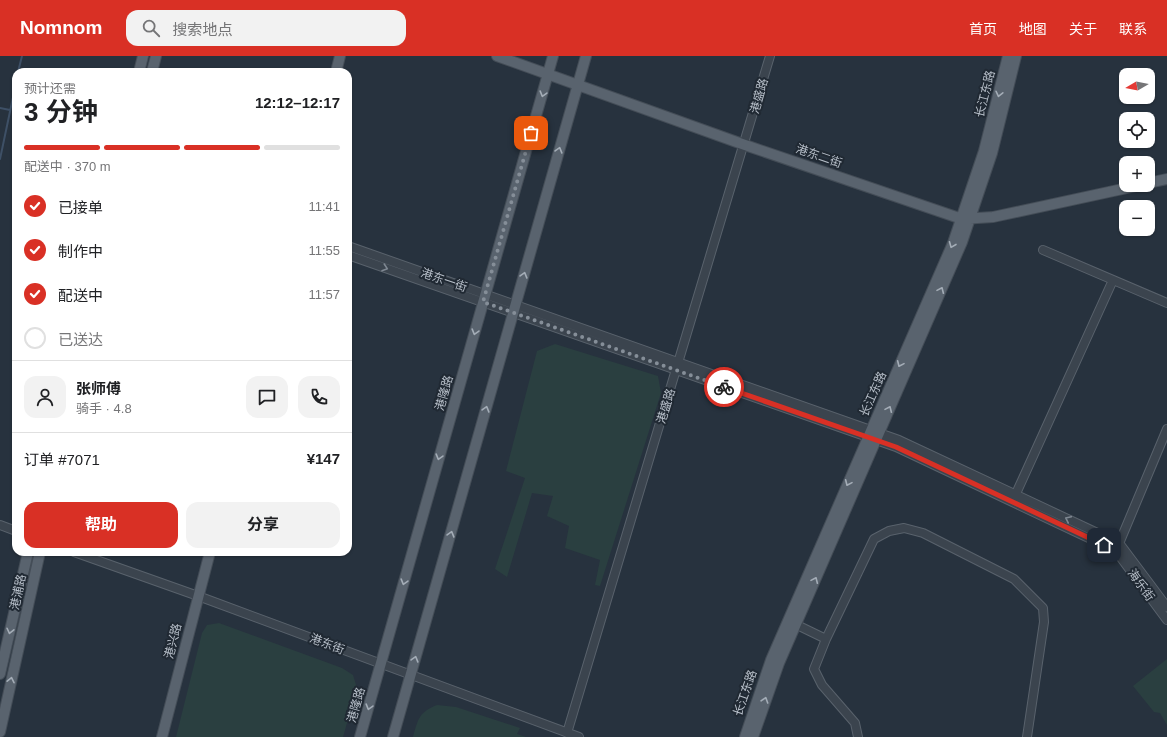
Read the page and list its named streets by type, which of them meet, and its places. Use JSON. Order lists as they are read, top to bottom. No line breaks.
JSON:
{"streets":{"main road":["长江东路","港东二街","港隆路","港浦路","港兴路"],"street":["港盛路","港东一街","海乐街","港东街"]},"crossings":[["长江东路","港东二街"],["长江东路","港东一街"],["长江东路","海乐街"],["港盛路","港东二街"],["港盛路","港东一街"],["港盛路","港东街"],["港东二街","港隆路"],["港东一街","港隆路"],["港东一街","海乐街"],["港隆路","港东街"],["港兴路","港东街"]],"north":"left","page":{"header":"Nomnom","search":"搜索地点","nav":["首页","地图","关于","联系"],"map_buttons":["+","−"],"heading":["3 分钟","预计还需","12:12–12:17"],"panel":["张师傅","骑手 · 4.8","订单 #7071","¥147"],"bar":"配送中 · 370 m","list":[["已接单","11:41"],["制作中","11:55"],["配送中","11:57"],"已送达"],"buttons":["帮助","分享"]}}
